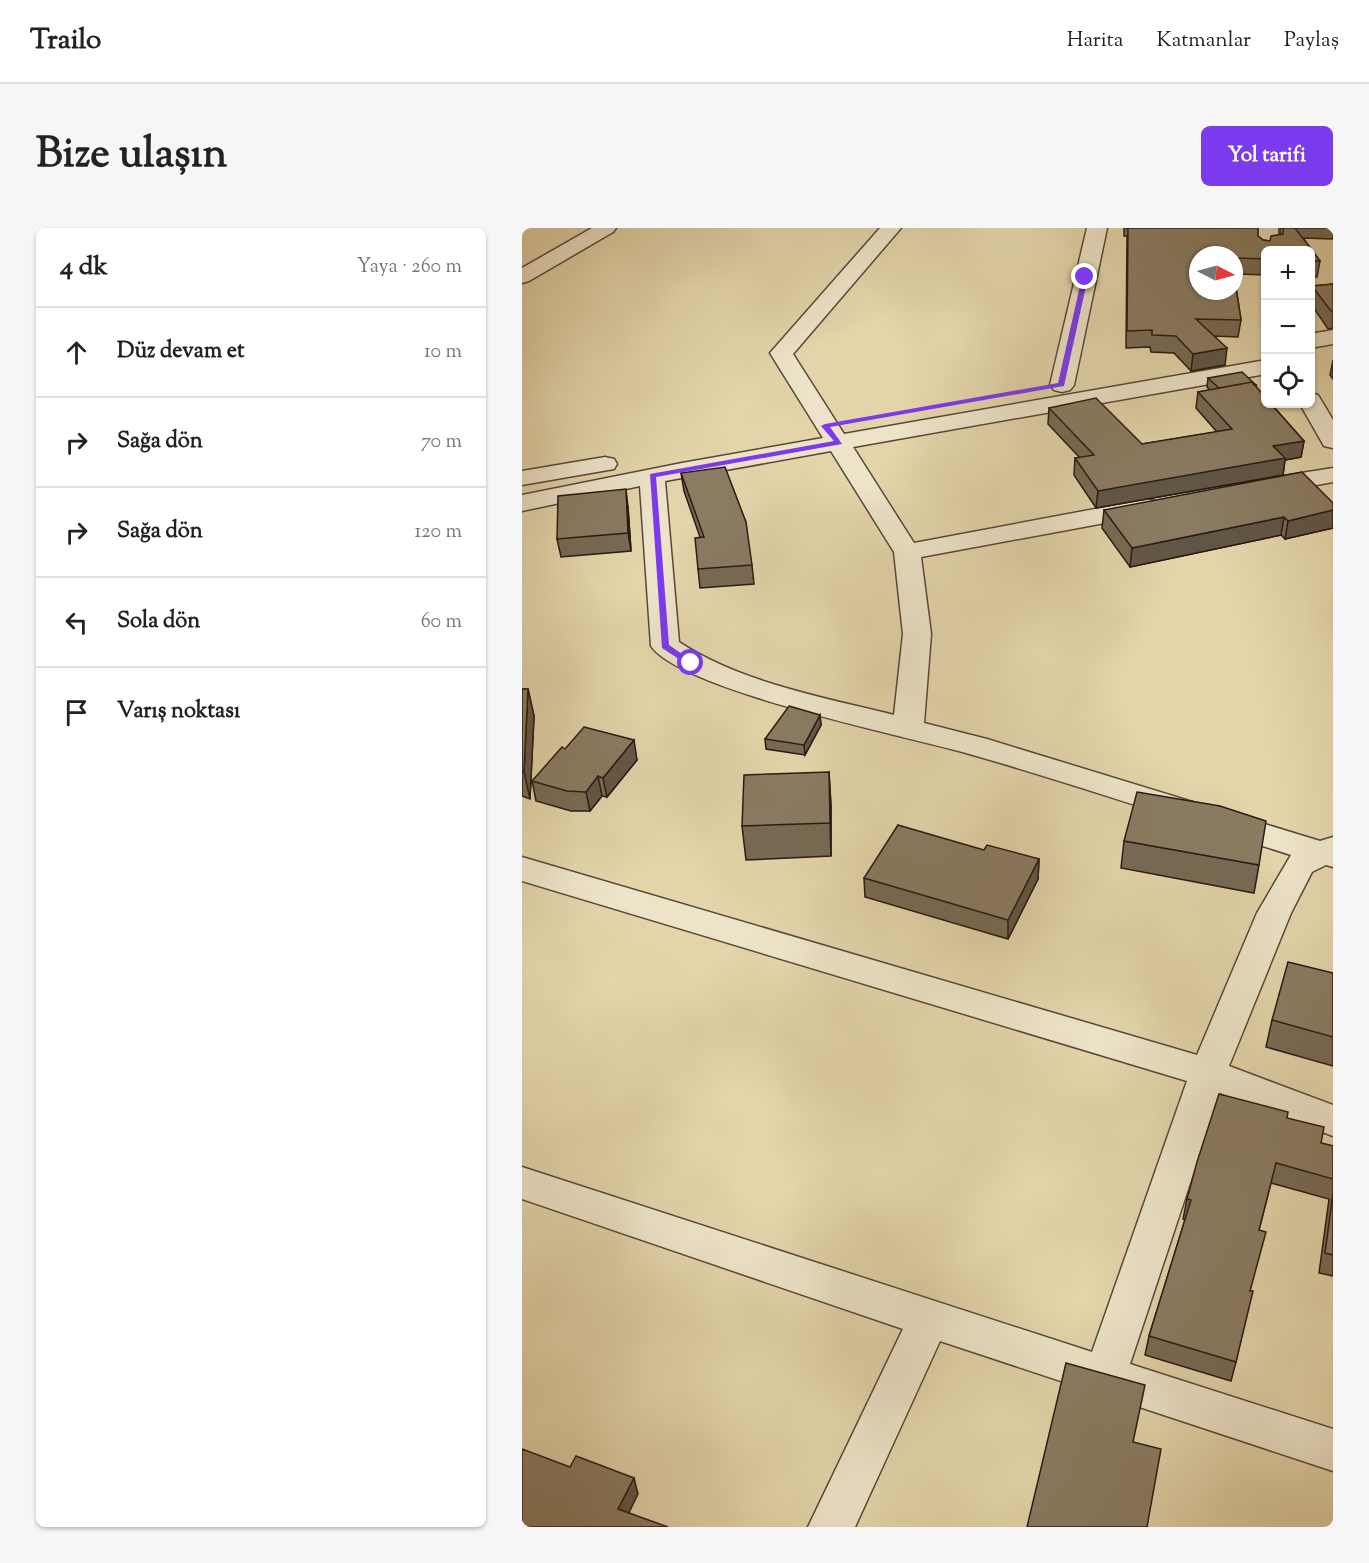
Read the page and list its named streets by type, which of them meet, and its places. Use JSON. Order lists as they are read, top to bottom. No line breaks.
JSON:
{"north":"right","page":{"header":"Trailo","nav":["Harita","Katmanlar","Paylaş"],"title":"Bize ulaşın","buttons":"Yol tarifi","heading":["4 dk","Yaya · 260 m"],"map_buttons":["+","−"],"list":[["Düz devam et","10 m"],["Sağa dön","70 m"],["Sağa dön","120 m"],["Sola dön","60 m"],"Varış noktası"]}}
